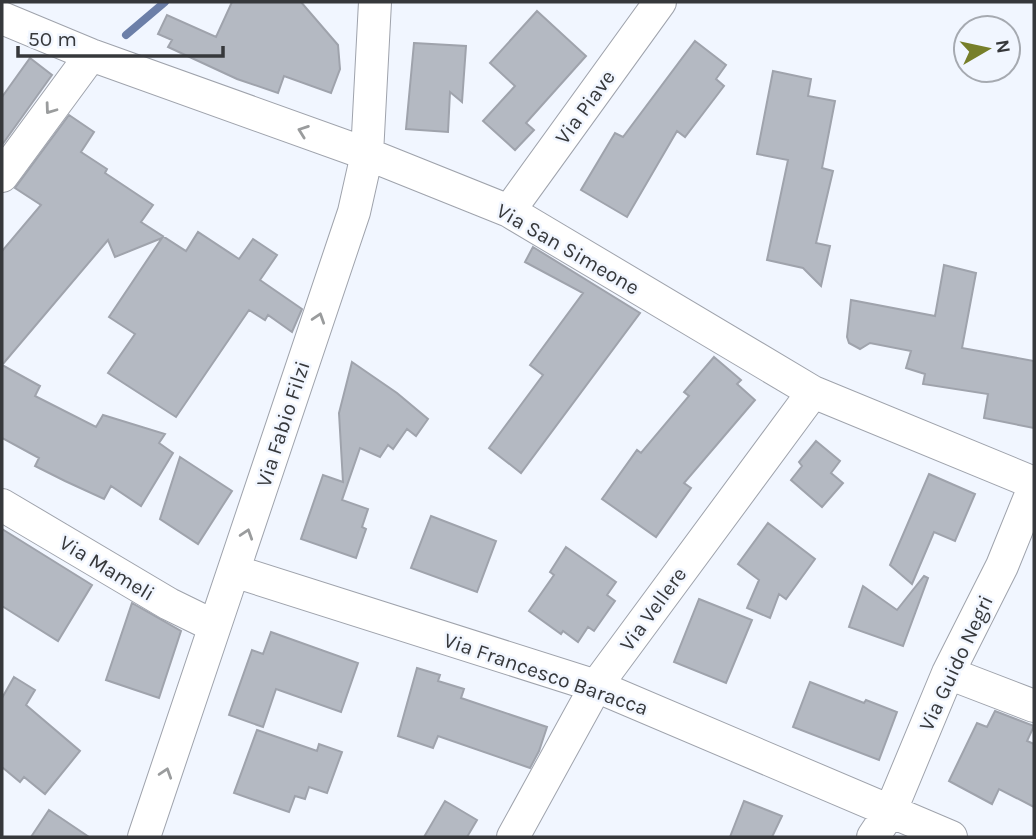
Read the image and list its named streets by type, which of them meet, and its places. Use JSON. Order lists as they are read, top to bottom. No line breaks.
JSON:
{"streets":{"street":["Via Piave","Via San Simeone","Via Fabio Filzi","Via Mameli","Via Vellere","Via Guido Negri","Via Francesco Baracca"]},"crossings":[["Via Piave","Via San Simeone"],["Via San Simeone","Via Fabio Filzi"],["Via San Simeone","Via Vellere"],["Via San Simeone","Via Guido Negri"],["Via Fabio Filzi","Via Mameli"],["Via Fabio Filzi","Via Francesco Baracca"],["Via Vellere","Via Francesco Baracca"],["Via Guido Negri","Via Francesco Baracca"]],"one_way":["Via Fabio Filzi"],"scale_bar":"50 m","north":"right"}
